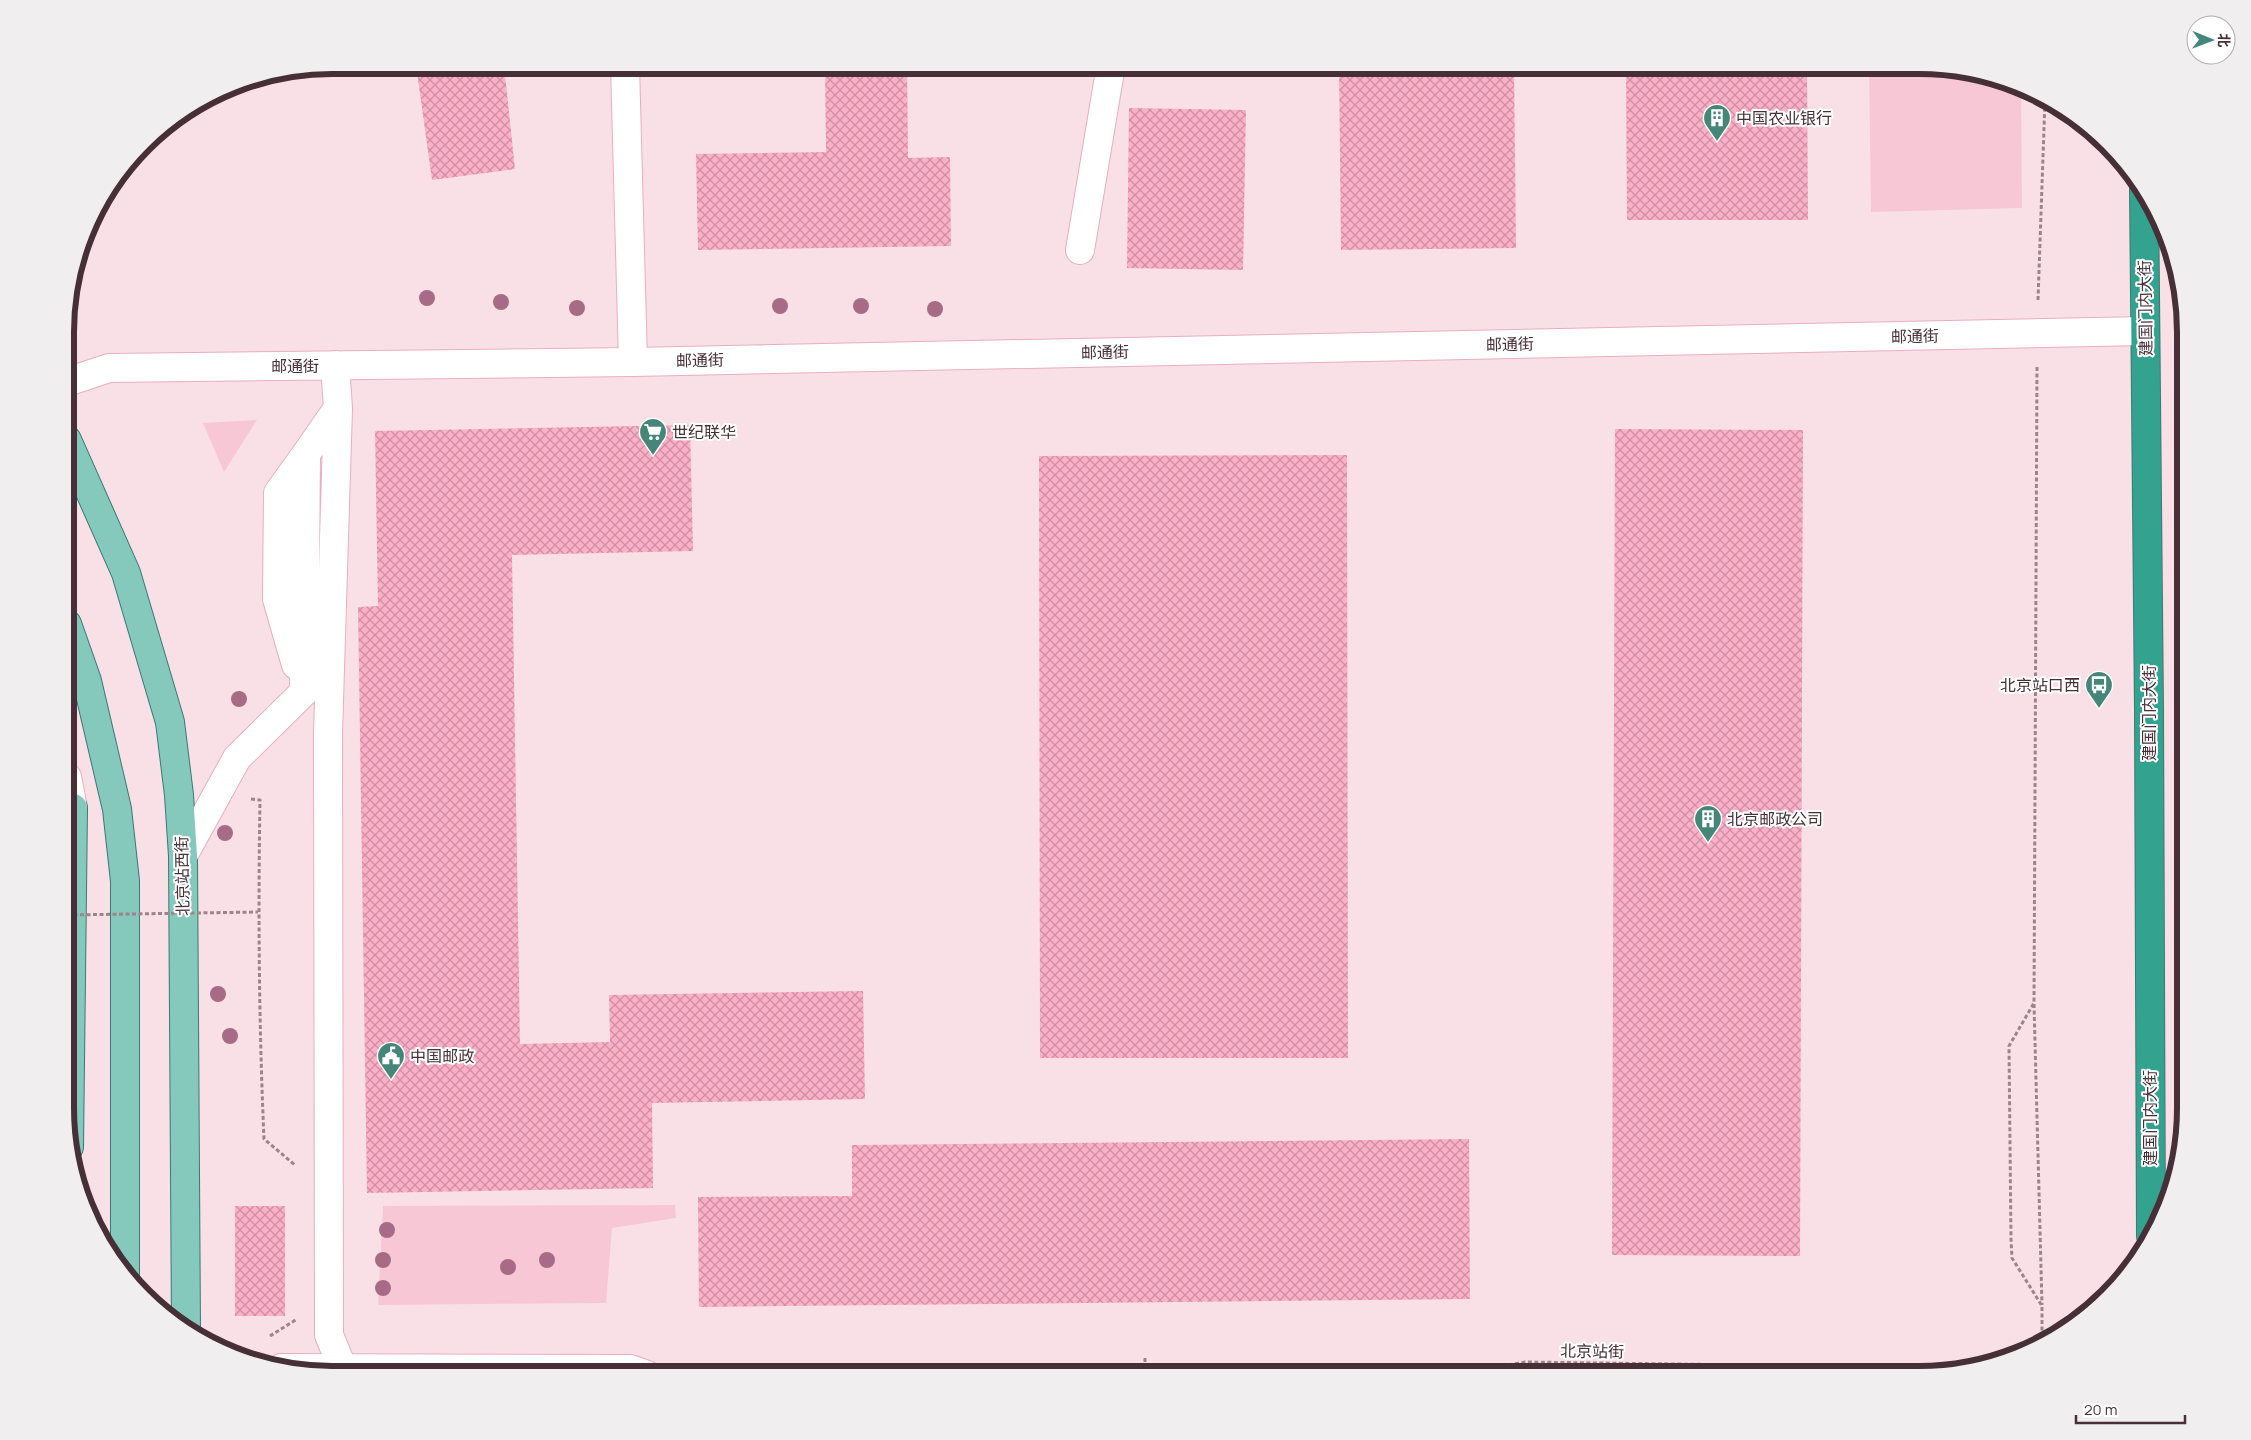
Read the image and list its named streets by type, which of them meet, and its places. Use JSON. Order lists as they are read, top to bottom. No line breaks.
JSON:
{"streets":{"highway":["建国门内大街"],"main road":["北京站西街"],"street":["邮通街"],"path":["北京站街"]},"crossings":[["建国门内大街","邮通街"]],"places":{"building":["中国农业银行","北京邮政公司"],"supermarket":["世纪联华"],"bus stop":["北京站口西"],"public building":["中国邮政"]},"scale_bar":"20 m","north":"right"}
